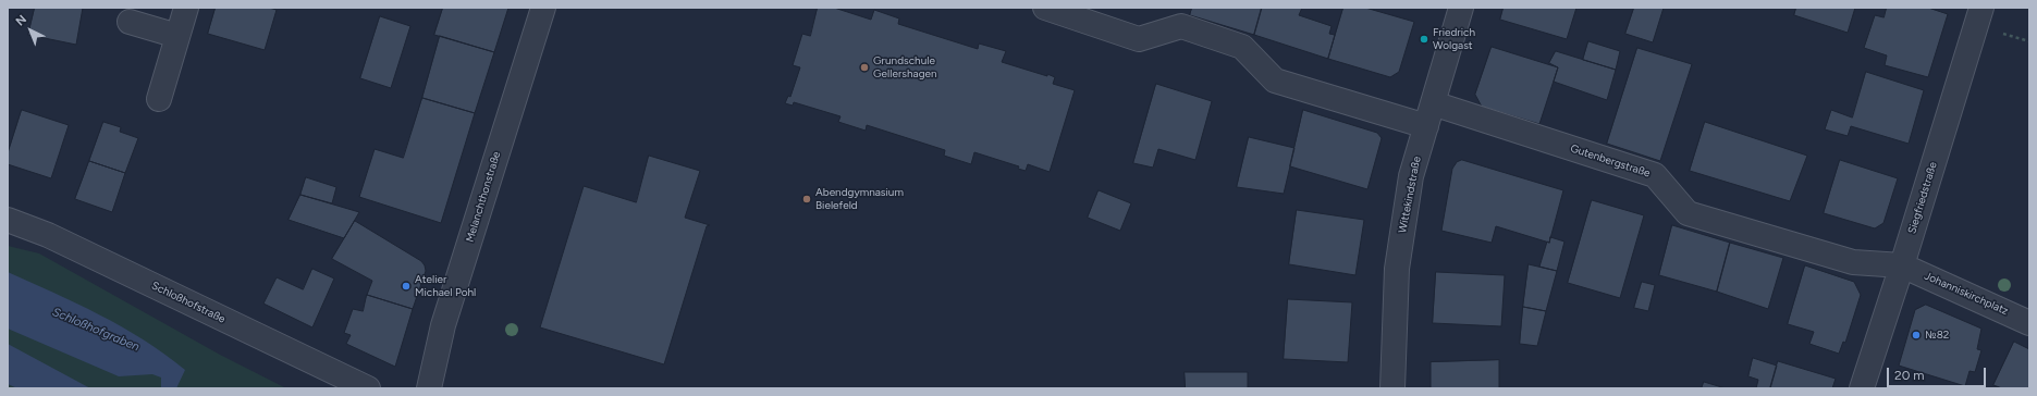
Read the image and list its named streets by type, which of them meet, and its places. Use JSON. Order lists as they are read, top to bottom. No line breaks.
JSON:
{"streets":{"street":["Gutenbergstraße","Wittekindstraße","Melanchthonstraße","Siegfriedstraße","Johanniskirchplatz","Schloßhofstraße"]},"crossings":[["Gutenbergstraße","Wittekindstraße"],["Gutenbergstraße","Siegfriedstraße"],["Gutenbergstraße","Johanniskirchplatz"],["Siegfriedstraße","Johanniskirchplatz"]],"water":["Schloßhofgraben"],"places":["Friedrich Wolgast","Grundschule Gellershagen","Abendgymnasium Bielefeld","Atelier Michael Pohl","№82"],"scale_bar":"20 m","north":"top left"}
